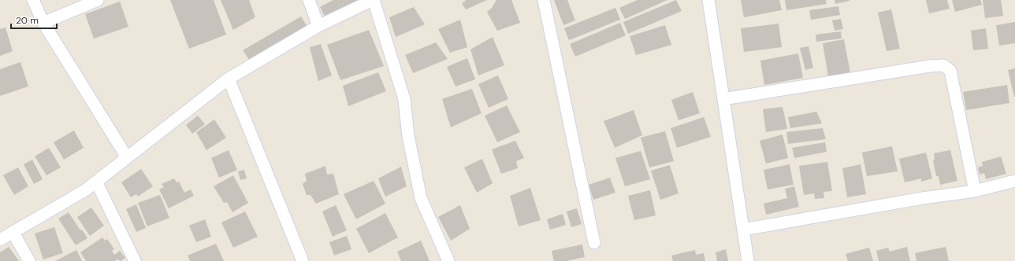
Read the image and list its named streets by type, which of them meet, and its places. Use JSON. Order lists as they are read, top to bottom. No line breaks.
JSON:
{"scale_bar":"20 m"}
